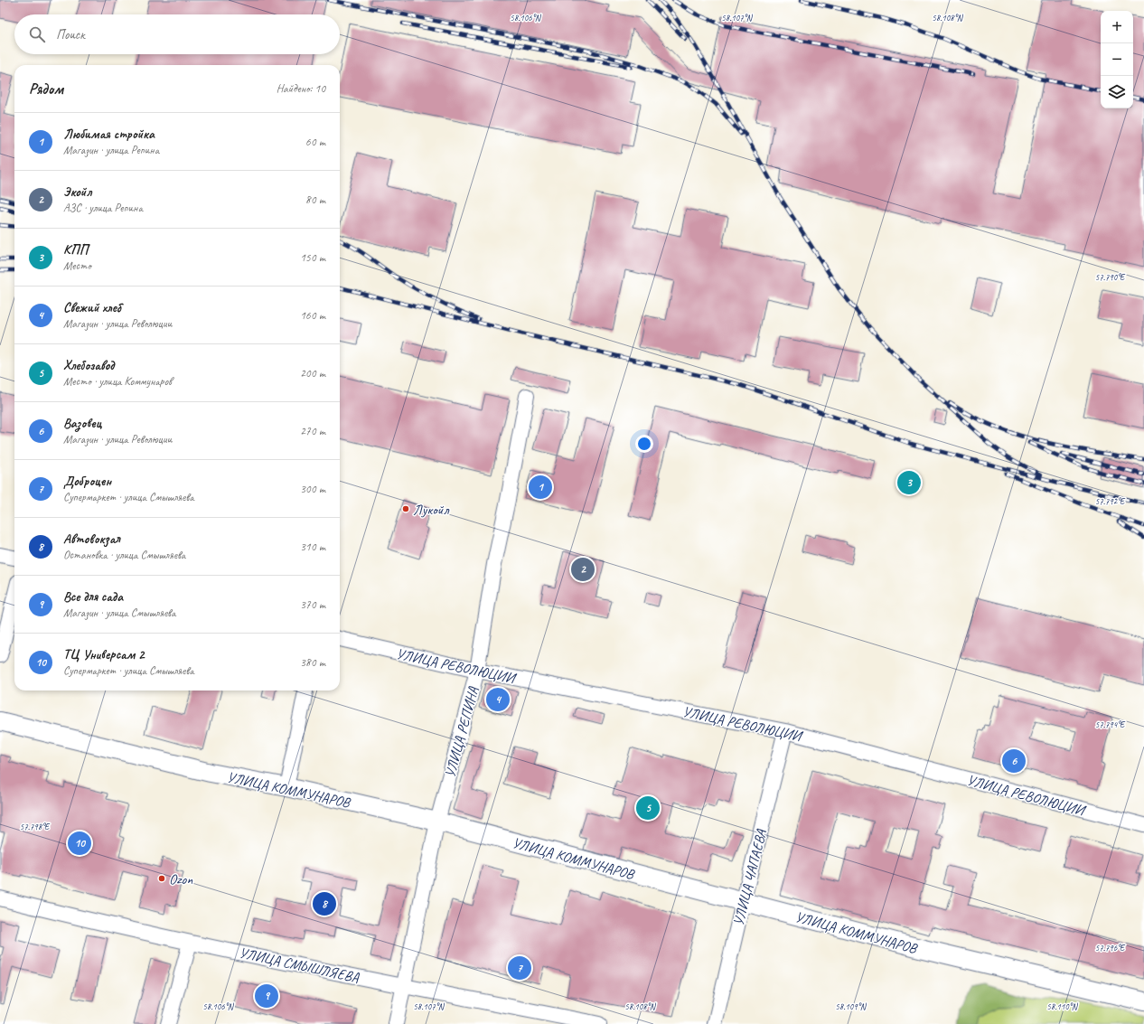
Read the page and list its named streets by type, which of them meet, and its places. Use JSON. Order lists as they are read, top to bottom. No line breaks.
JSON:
{"streets":{"main road":["УЛИЦА КОММУНАРОВ"],"street":["УЛИЦА РЕВОЛЮЦИИ","УЛИЦА РЕПИНА","УЛИЦА ЧАПАЕВА","УЛИЦА СМЫШЛЯЕВА"]},"crossings":[["УЛИЦА РЕВОЛЮЦИИ","УЛИЦА РЕПИНА"],["УЛИЦА РЕВОЛЮЦИИ","УЛИЦА ЧАПАЕВА"],["УЛИЦА РЕПИНА","УЛИЦА КОММУНАРОВ"],["УЛИЦА РЕПИНА","УЛИЦА СМЫШЛЯЕВА"],["УЛИЦА КОММУНАРОВ","УЛИЦА ЧАПАЕВА"]],"places":["Лукойл","Ozon"],"page":{"map_buttons":["+","−"],"search":"Поиск","heading":["Рядом","Найдено: 10"],"list":[{"mark":"1","name":"Любимая стройка","note":"Магазин · улица Репина","value":"60 m"},{"mark":"2","name":"Экойл","note":"АЗС · улица Репина","value":"80 m"},{"mark":"3","name":"КПП","note":"Место","value":"150 m"},{"mark":"4","name":"Свежий хлеб","note":"Магазин · улица Революции","value":"160 m"},{"mark":"5","name":"Хлебозавод","note":"Место · улица Коммунаров","value":"200 m"},{"mark":"6","name":"Вазовец","note":"Магазин · улица Революции","value":"270 m"},{"mark":"7","name":"Доброцен","note":"Супермаркет · улица Смышляева","value":"300 m"},{"mark":"8","name":"Автовокзал","note":"Остановка · улица Смышляева","value":"310 m"},{"mark":"9","name":"Все для сада","note":"Магазин · улица Смышляева","value":"370 m"},{"mark":"10","name":"ТЦ Универсам 2","note":"Супермаркет · улица Смышляева","value":"380 m"}],"pins":["3","1","2","4","6","5","10","8","7","9"]},"coordinates":["58.106°N","58.107°N","58.108°N","57.790°E","57.792°E","57.794°E","57.798°E","57.796°E","58.109°N","58.110°N"]}
